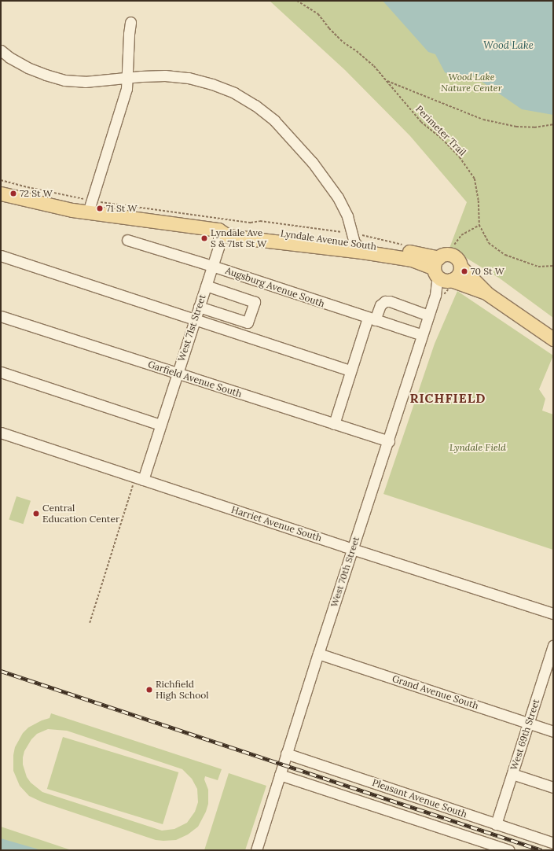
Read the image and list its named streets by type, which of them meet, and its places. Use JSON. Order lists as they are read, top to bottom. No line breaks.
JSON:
{"streets":{"main road":["Lyndale Avenue South"],"street":["Augsburg Avenue South","West 71st Street","Garfield Avenue South","Harriet Avenue South","West 70th Street","Grand Avenue South","West 69th Street","Pleasant Avenue South"],"path":["Perimeter Trail"]},"crossings":[["Lyndale Avenue South","West 71st Street"],["Lyndale Avenue South","West 70th Street"],["Augsburg Avenue South","West 71st Street"],["Augsburg Avenue South","West 70th Street"],["West 71st Street","Garfield Avenue South"],["West 71st Street","Harriet Avenue South"],["Garfield Avenue South","West 70th Street"],["Harriet Avenue South","West 70th Street"],["West 70th Street","Grand Avenue South"],["West 70th Street","Pleasant Avenue South"],["Grand Avenue South","West 69th Street"],["West 69th Street","Pleasant Avenue South"]],"districts":["RICHFIELD"],"water":["Wood Lake"],"parks":["Wood Lake Nature Center","Lyndale Field"],"places":["72 St W","71 St W","Lyndale Ave S & 71st St W","70 St W","Central Education Center","Richfield High School"]}
